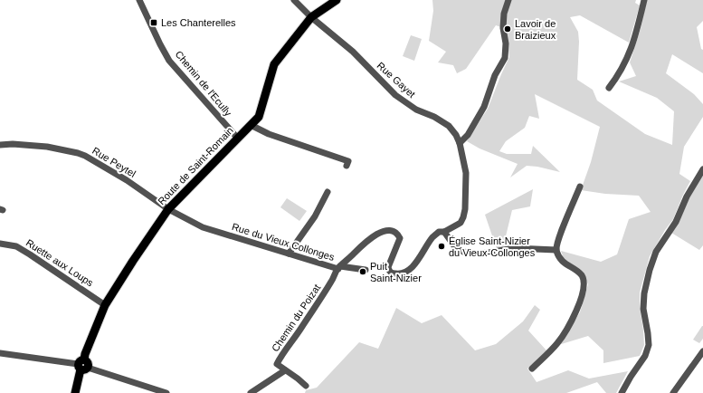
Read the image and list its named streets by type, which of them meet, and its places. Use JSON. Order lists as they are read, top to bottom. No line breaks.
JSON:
{"streets":{"main road":["Route de Saint-Romain"],"street":["Rue Gayet","Chemin de l'Ecully","Rue Peytel","Rue du Vieux Collonges","Ruette aux Loups","Chemin du Poizat"]},"crossings":[["Rue Gayet","Route de Saint-Romain"],["Rue Gayet","Rue du Vieux Collonges"],["Chemin de l'Ecully","Route de Saint-Romain"],["Rue Peytel","Route de Saint-Romain"],["Rue Peytel","Rue du Vieux Collonges"],["Route de Saint-Romain","Rue du Vieux Collonges"],["Route de Saint-Romain","Ruette aux Loups"],["Rue du Vieux Collonges","Chemin du Poizat"]],"places":{"transit":["Les Chanterelles"],"other":["Lavoir de Braizieux","Église Saint-Nizier du Vieux-Collonges","Puit Saint-Nizier"]}}
